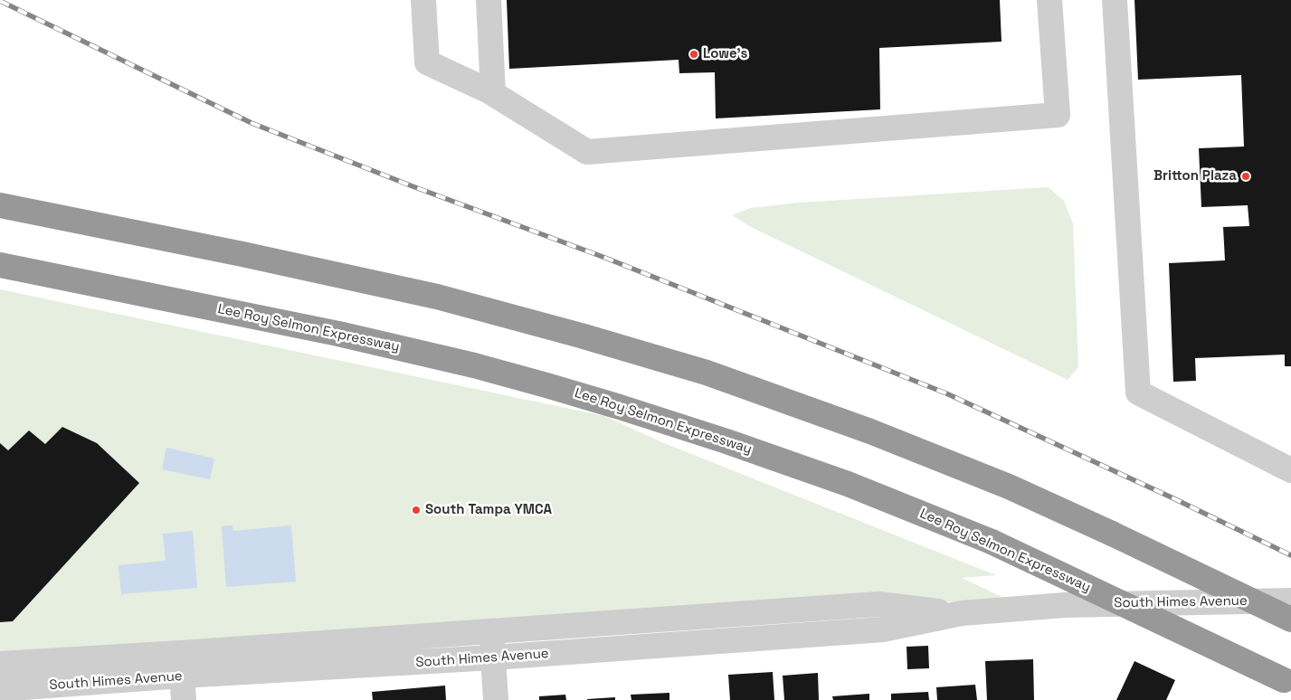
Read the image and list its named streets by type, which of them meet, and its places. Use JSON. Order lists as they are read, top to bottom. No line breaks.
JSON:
{"streets":{"highway":["Lee Roy Selmon Expressway"],"street":["South Himes Avenue"]},"places":["Lowe's","Britton Plaza","South Tampa YMCA"]}
